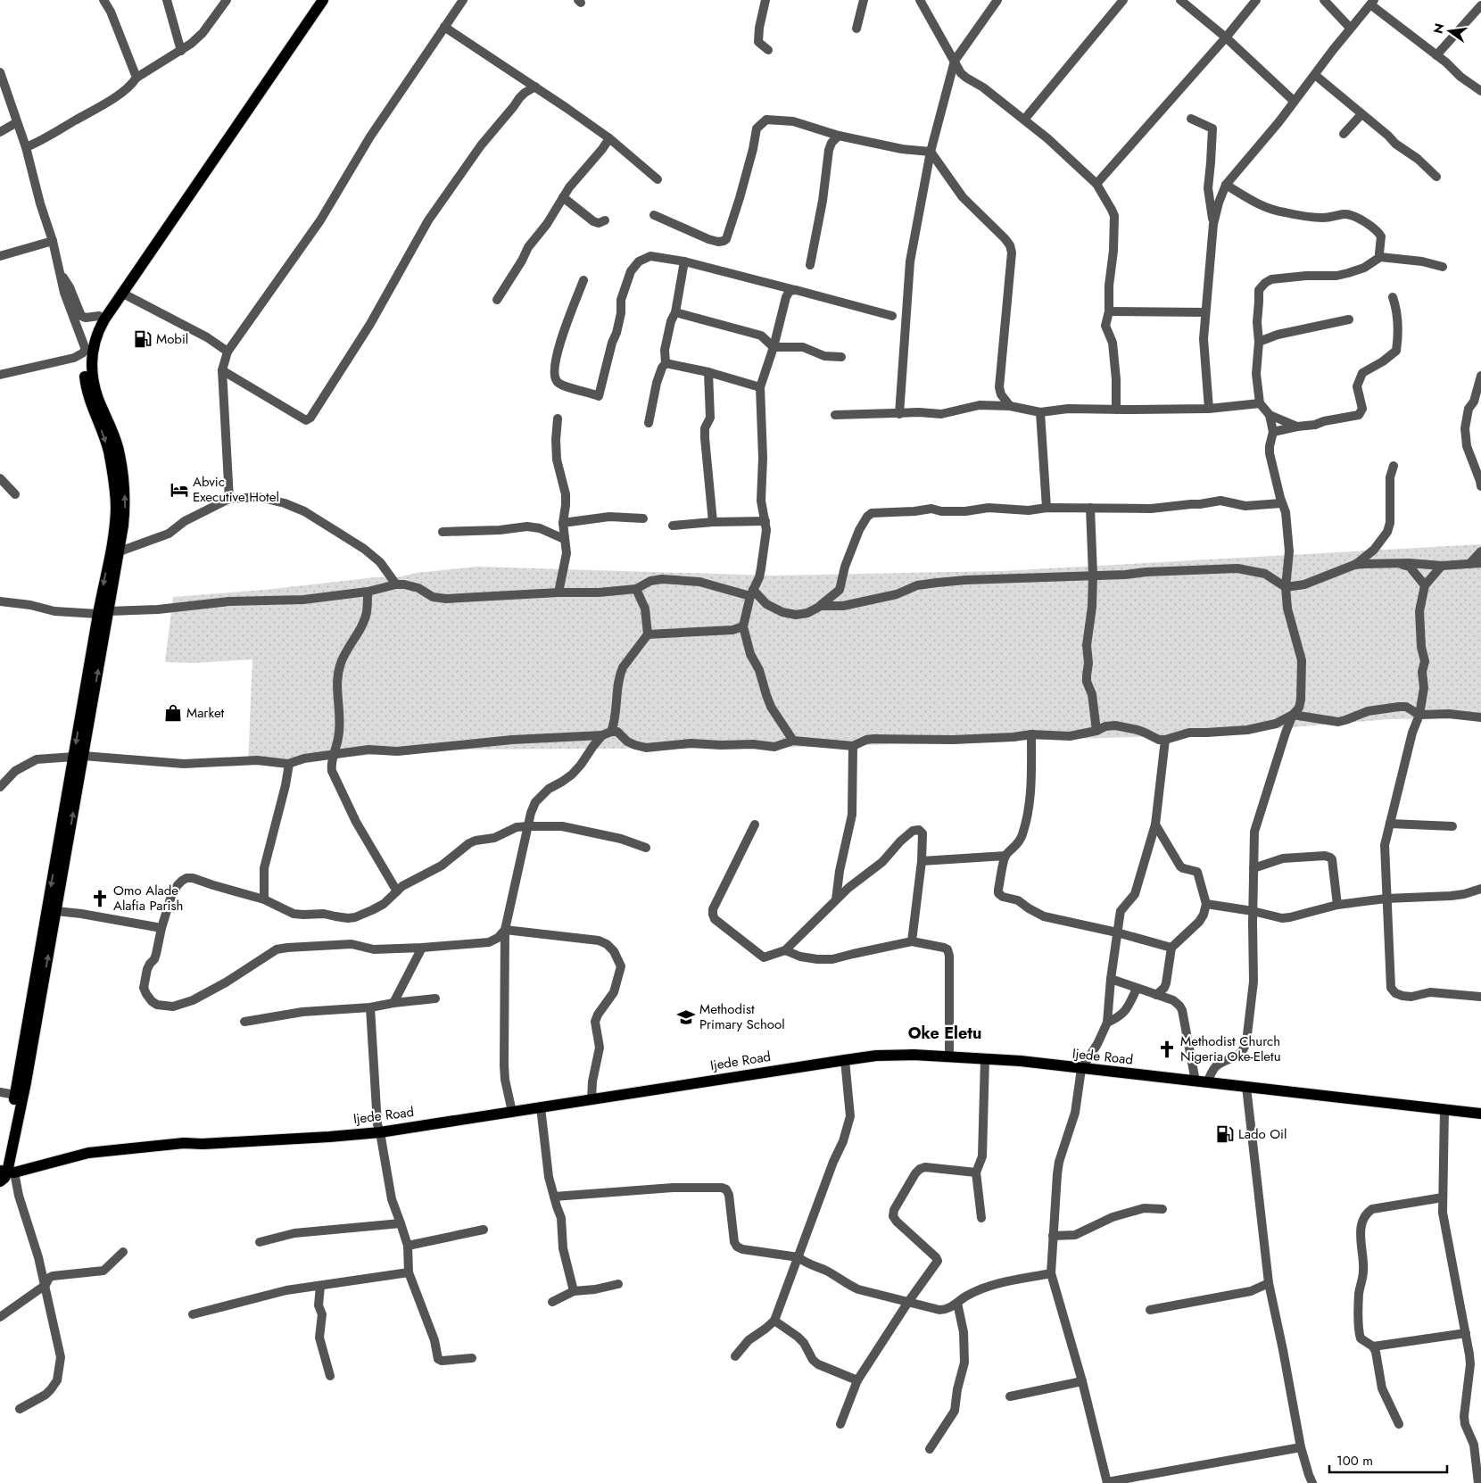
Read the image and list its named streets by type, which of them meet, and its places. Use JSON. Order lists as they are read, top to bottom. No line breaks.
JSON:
{"streets":{"main road":["Ijede Road"]},"districts":["Oke Eletu"],"places":{"fuel station":["Mobil","Lado Oil"],"hotel":["Abvic Executive Hotel"],"shop":["Market"],"church":["Omo Alade Alafia Parish","Methodist Church Nigeria Oke-Eletu"],"school or university":["Methodist Primary School"]},"scale_bar":"100 m","north":"left"}
